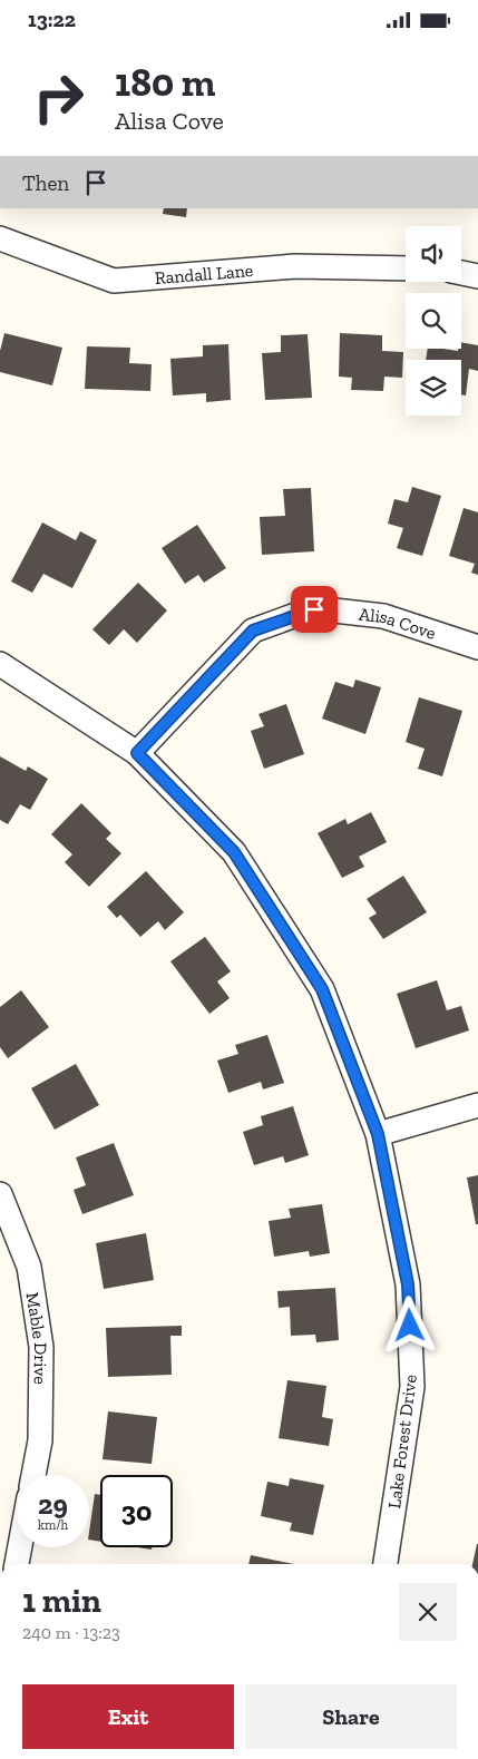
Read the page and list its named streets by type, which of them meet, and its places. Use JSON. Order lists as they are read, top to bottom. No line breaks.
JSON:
{"streets":{"street":["Randall Lane","Alisa Cove","Mable Drive","Lake Forest Drive"]},"crossings":[["Alisa Cove","Lake Forest Drive"]],"page":{"status":"13:22","turn":["180 m","Alisa Cove"],"then":"Then","speed":"29 km/h","limit":"30","heading":["1 min","240 m · 13:23"],"buttons":["Exit","Share"]}}
